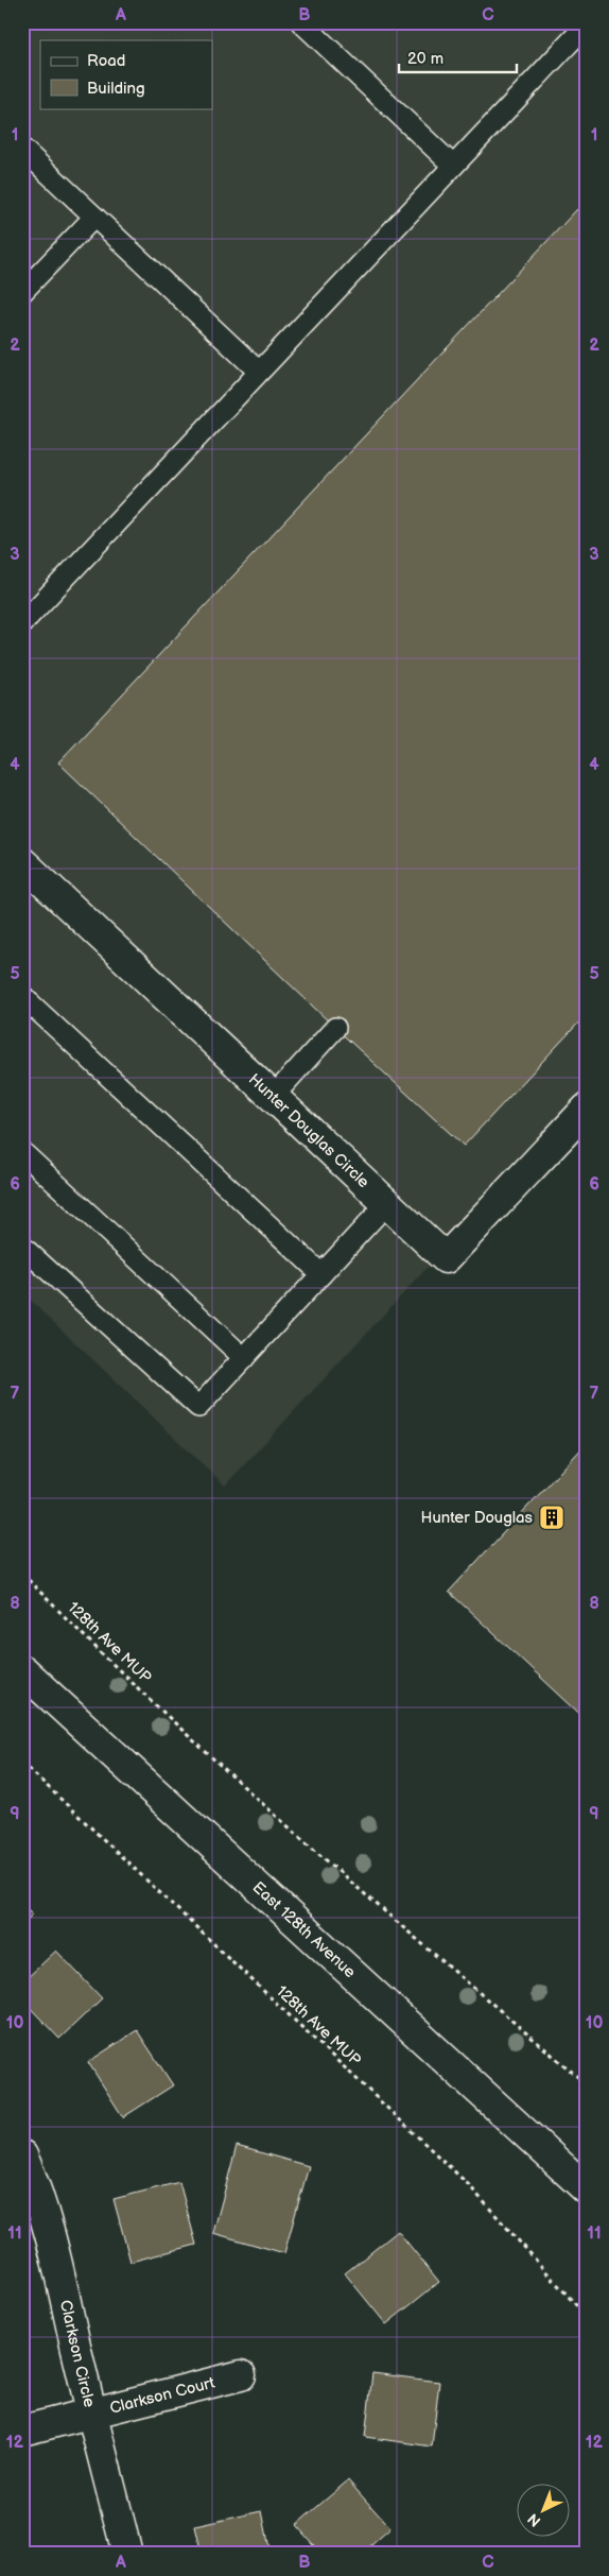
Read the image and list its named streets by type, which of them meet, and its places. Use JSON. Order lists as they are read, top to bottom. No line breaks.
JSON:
{"streets":{"street":["Hunter Douglas Circle","East 128th Avenue","Clarkson Circle","Clarkson Court"],"path":["128th Ave MUP"]},"crossings":[["Clarkson Circle","Clarkson Court"]],"places":{"building":["Hunter Douglas"]},"legend":["Road","Building"],"scale_bar":"20 m","north":"bottom left","grid":{"columns":["A","B","C"],"rows":["1","2","3","4","5","6","7","8","9","10","11","12"]}}
